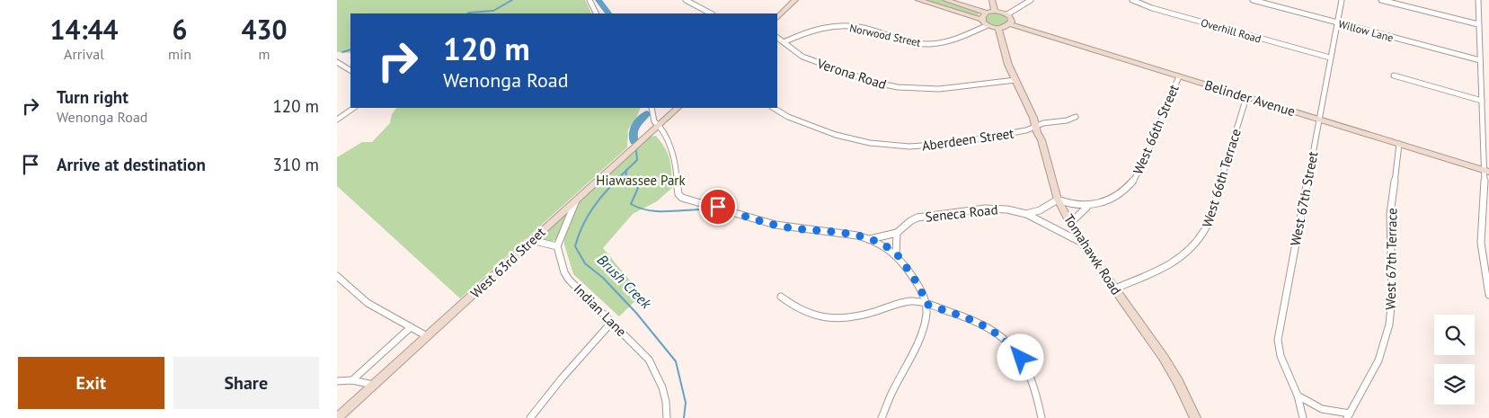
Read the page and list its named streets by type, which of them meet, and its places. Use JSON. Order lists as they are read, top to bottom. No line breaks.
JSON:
{"streets":{"street":["Overhill Road","Willow Lane","Norwood Street","Verona Road","Belinder Avenue","West 66th Street","Aberdeen Street","West 66th Terrace","West 67th Street","Seneca Road","Tomahawk Road","West 67th Terrace","West 63rd Street","Indian Lane"]},"crossings":[["Overhill Road","West 67th Street"],["Willow Lane","West 67th Street"],["Norwood Street","Verona Road"],["Verona Road","Tomahawk Road"],["Belinder Avenue","West 66th Street"],["Belinder Avenue","West 66th Terrace"],["Belinder Avenue","West 67th Street"],["Belinder Avenue","West 67th Terrace"],["West 66th Street","Tomahawk Road"],["Aberdeen Street","Tomahawk Road"],["West 66th Terrace","Tomahawk Road"],["Seneca Road","Tomahawk Road"]],"water":["Brush Creek"],"parks":["Hiawassee Park"],"page":{"eta":["14:44","Arrival","6","min","430","m"],"turn":["120 m","Wenonga Road"],"list":[{"name":"Turn right","note":"Wenonga Road","value":"120 m"},{"name":"Arrive at destination","value":"310 m"}],"buttons":["Exit","Share"]}}
